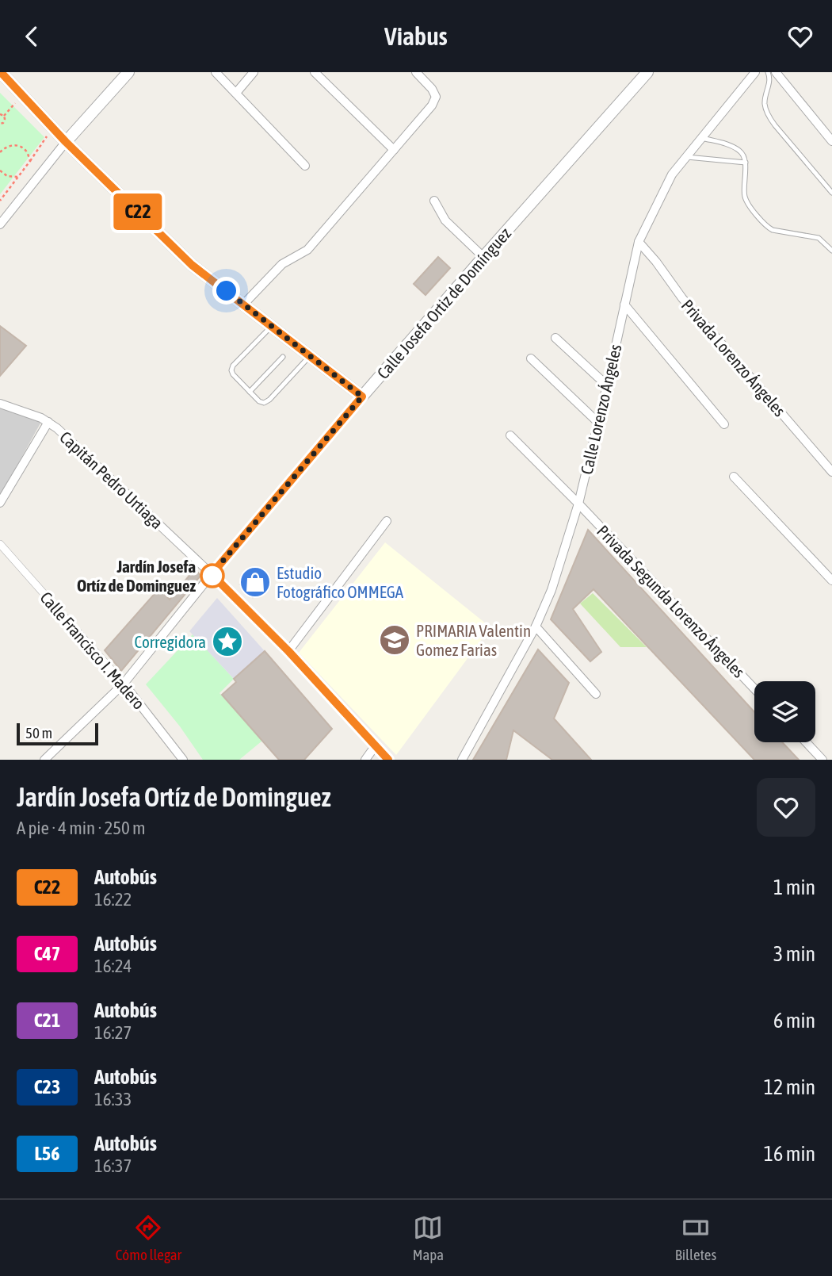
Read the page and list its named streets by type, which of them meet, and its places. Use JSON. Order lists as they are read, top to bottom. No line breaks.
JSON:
{"streets":{"street":["Calle Josefa Ortiz de Domínguez","Privada Lorenzo Ángeles","Calle Lorenzo Ángeles","Capitán Pedro Urtiaga","Privada Segunda Lorenzo Ángeles","Calle Francisco I. Madero"]},"crossings":[["Calle Josefa Ortiz de Domínguez","Capitán Pedro Urtiaga"],["Calle Josefa Ortiz de Domínguez","Calle Francisco I. Madero"],["Privada Lorenzo Ángeles","Calle Lorenzo Ángeles"],["Calle Lorenzo Ángeles","Privada Segunda Lorenzo Ángeles"]],"places":{"other":["Jardín Josefa Ortíz de Dominguez"],"shop":["Estudio Fotográfico OMMEGA"],"school or university":["PRIMARIA Valentin Gomez Farias"],"place":["Corregidora"]},"lines":["bus line C22"],"scale_bar":"50 m","page":{"header":"Viabus","on_map":"C22","scale":"50 m","heading":["Jardín Josefa Ortíz de Dominguez","A pie · 4 min · 250 m"],"list":[{"mark":"C22","name":"Autobús","note":"16:22","value":"1 min"},{"mark":"C47","name":"Autobús","note":"16:24","value":"3 min"},{"mark":"C21","name":"Autobús","note":"16:27","value":"6 min"},{"mark":"C23","name":"Autobús","note":"16:33","value":"12 min"},{"mark":"L56","name":"Autobús","note":"16:37","value":"16 min"}],"tabs":["Cómo llegar","Mapa","Billetes"]}}
